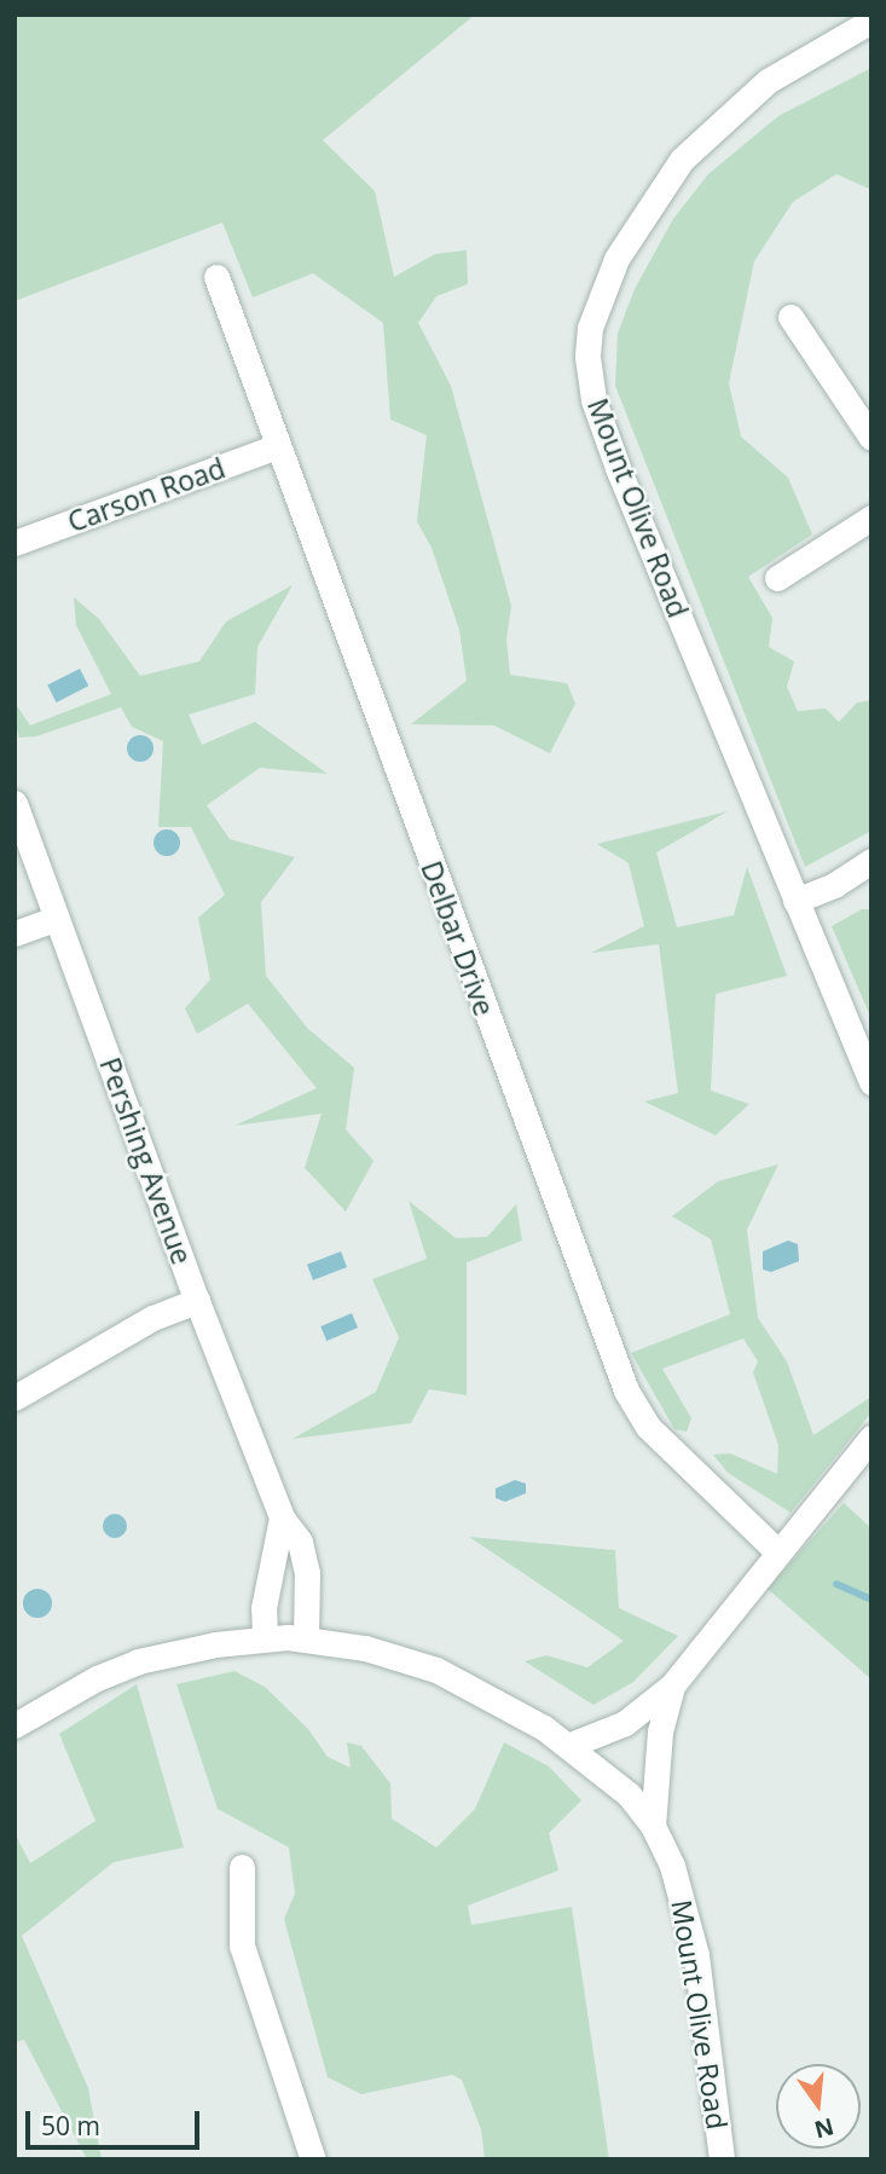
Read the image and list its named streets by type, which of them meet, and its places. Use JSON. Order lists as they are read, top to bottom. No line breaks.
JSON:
{"streets":{"street":["Carson Road","Mount Olive Road","Delbar Drive","Pershing Avenue"]},"crossings":[["Carson Road","Delbar Drive"],["Mount Olive Road","Delbar Drive"],["Mount Olive Road","Pershing Avenue"]],"scale_bar":"50 m","north":"bottom"}
